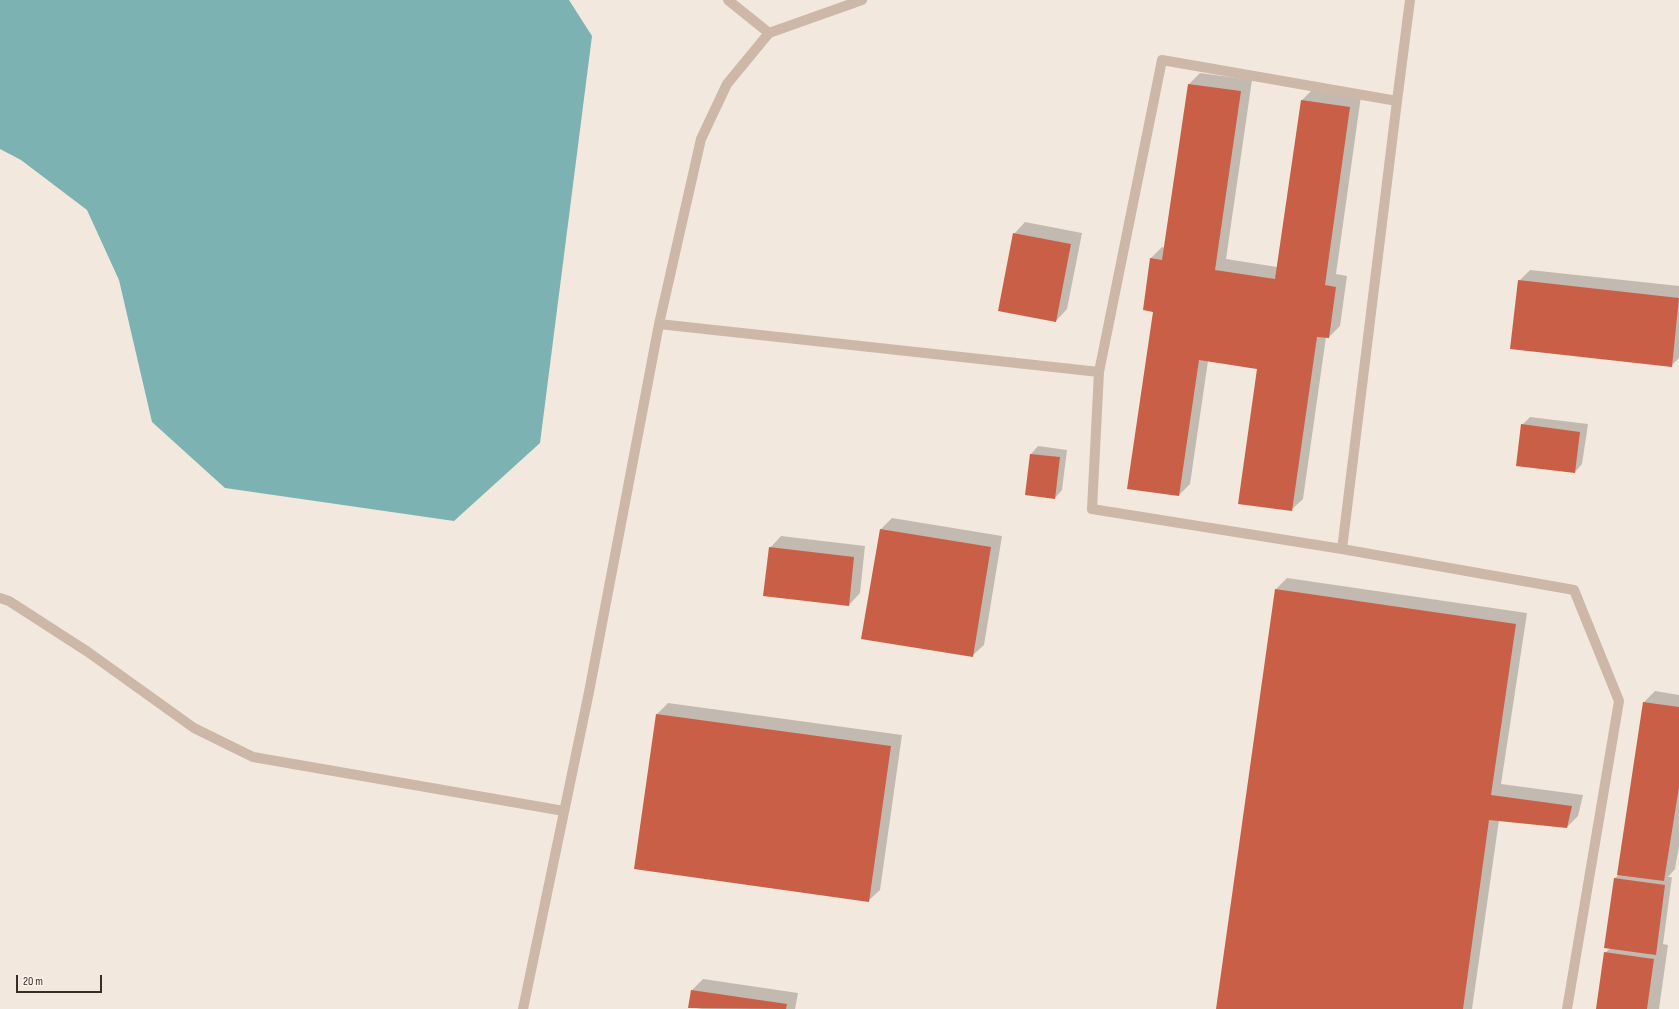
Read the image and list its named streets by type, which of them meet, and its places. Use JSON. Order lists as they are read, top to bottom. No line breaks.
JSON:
{"scale_bar":"20 m"}
